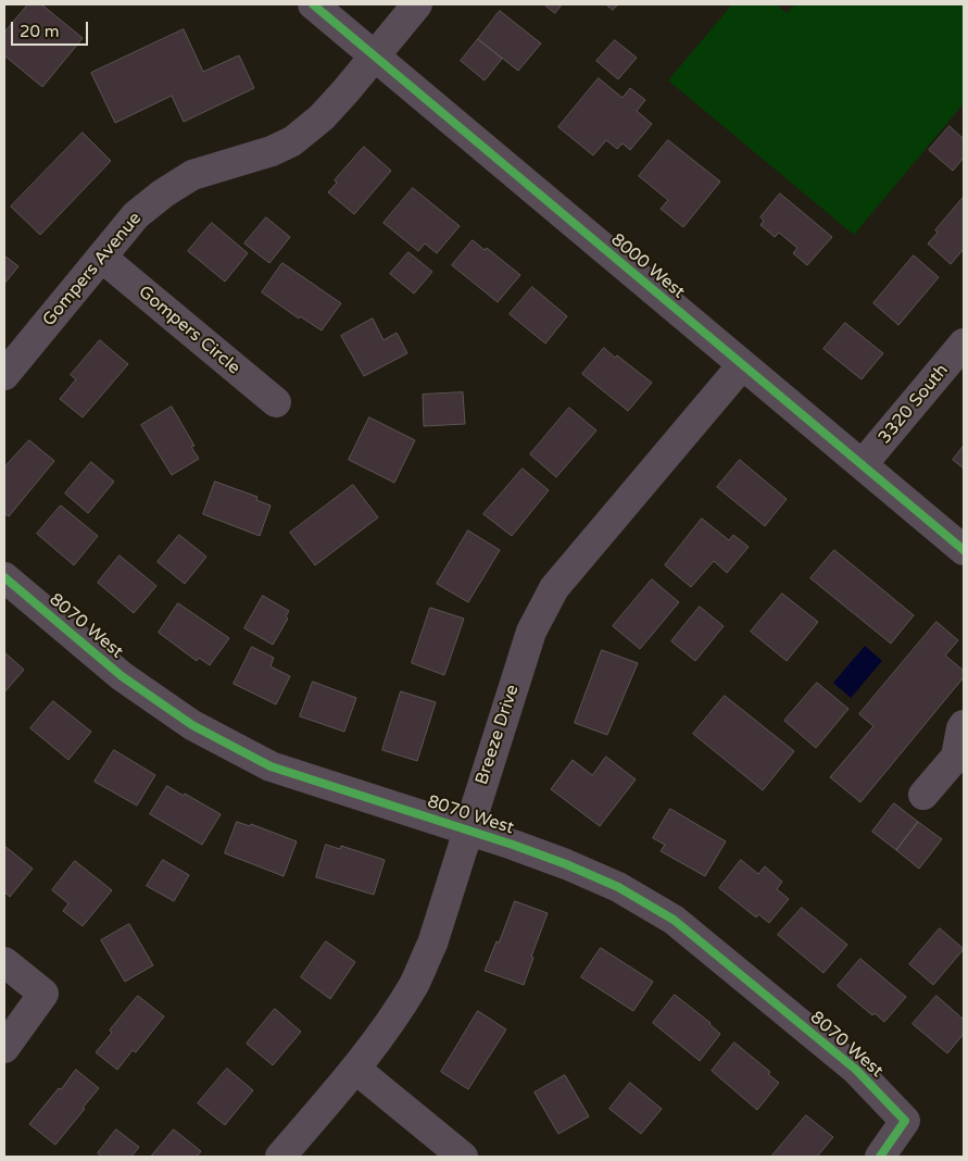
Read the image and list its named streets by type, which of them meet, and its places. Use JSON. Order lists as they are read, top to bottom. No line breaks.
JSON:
{"streets":{"street":["8000 West","Gompers Avenue","Gompers Circle","3320 South","8070 West","Breeze Drive"]},"crossings":[["8000 West","Gompers Avenue"],["8000 West","3320 South"],["8000 West","Breeze Drive"],["Gompers Avenue","Gompers Circle"],["8070 West","Breeze Drive"]],"scale_bar":"20 m"}
